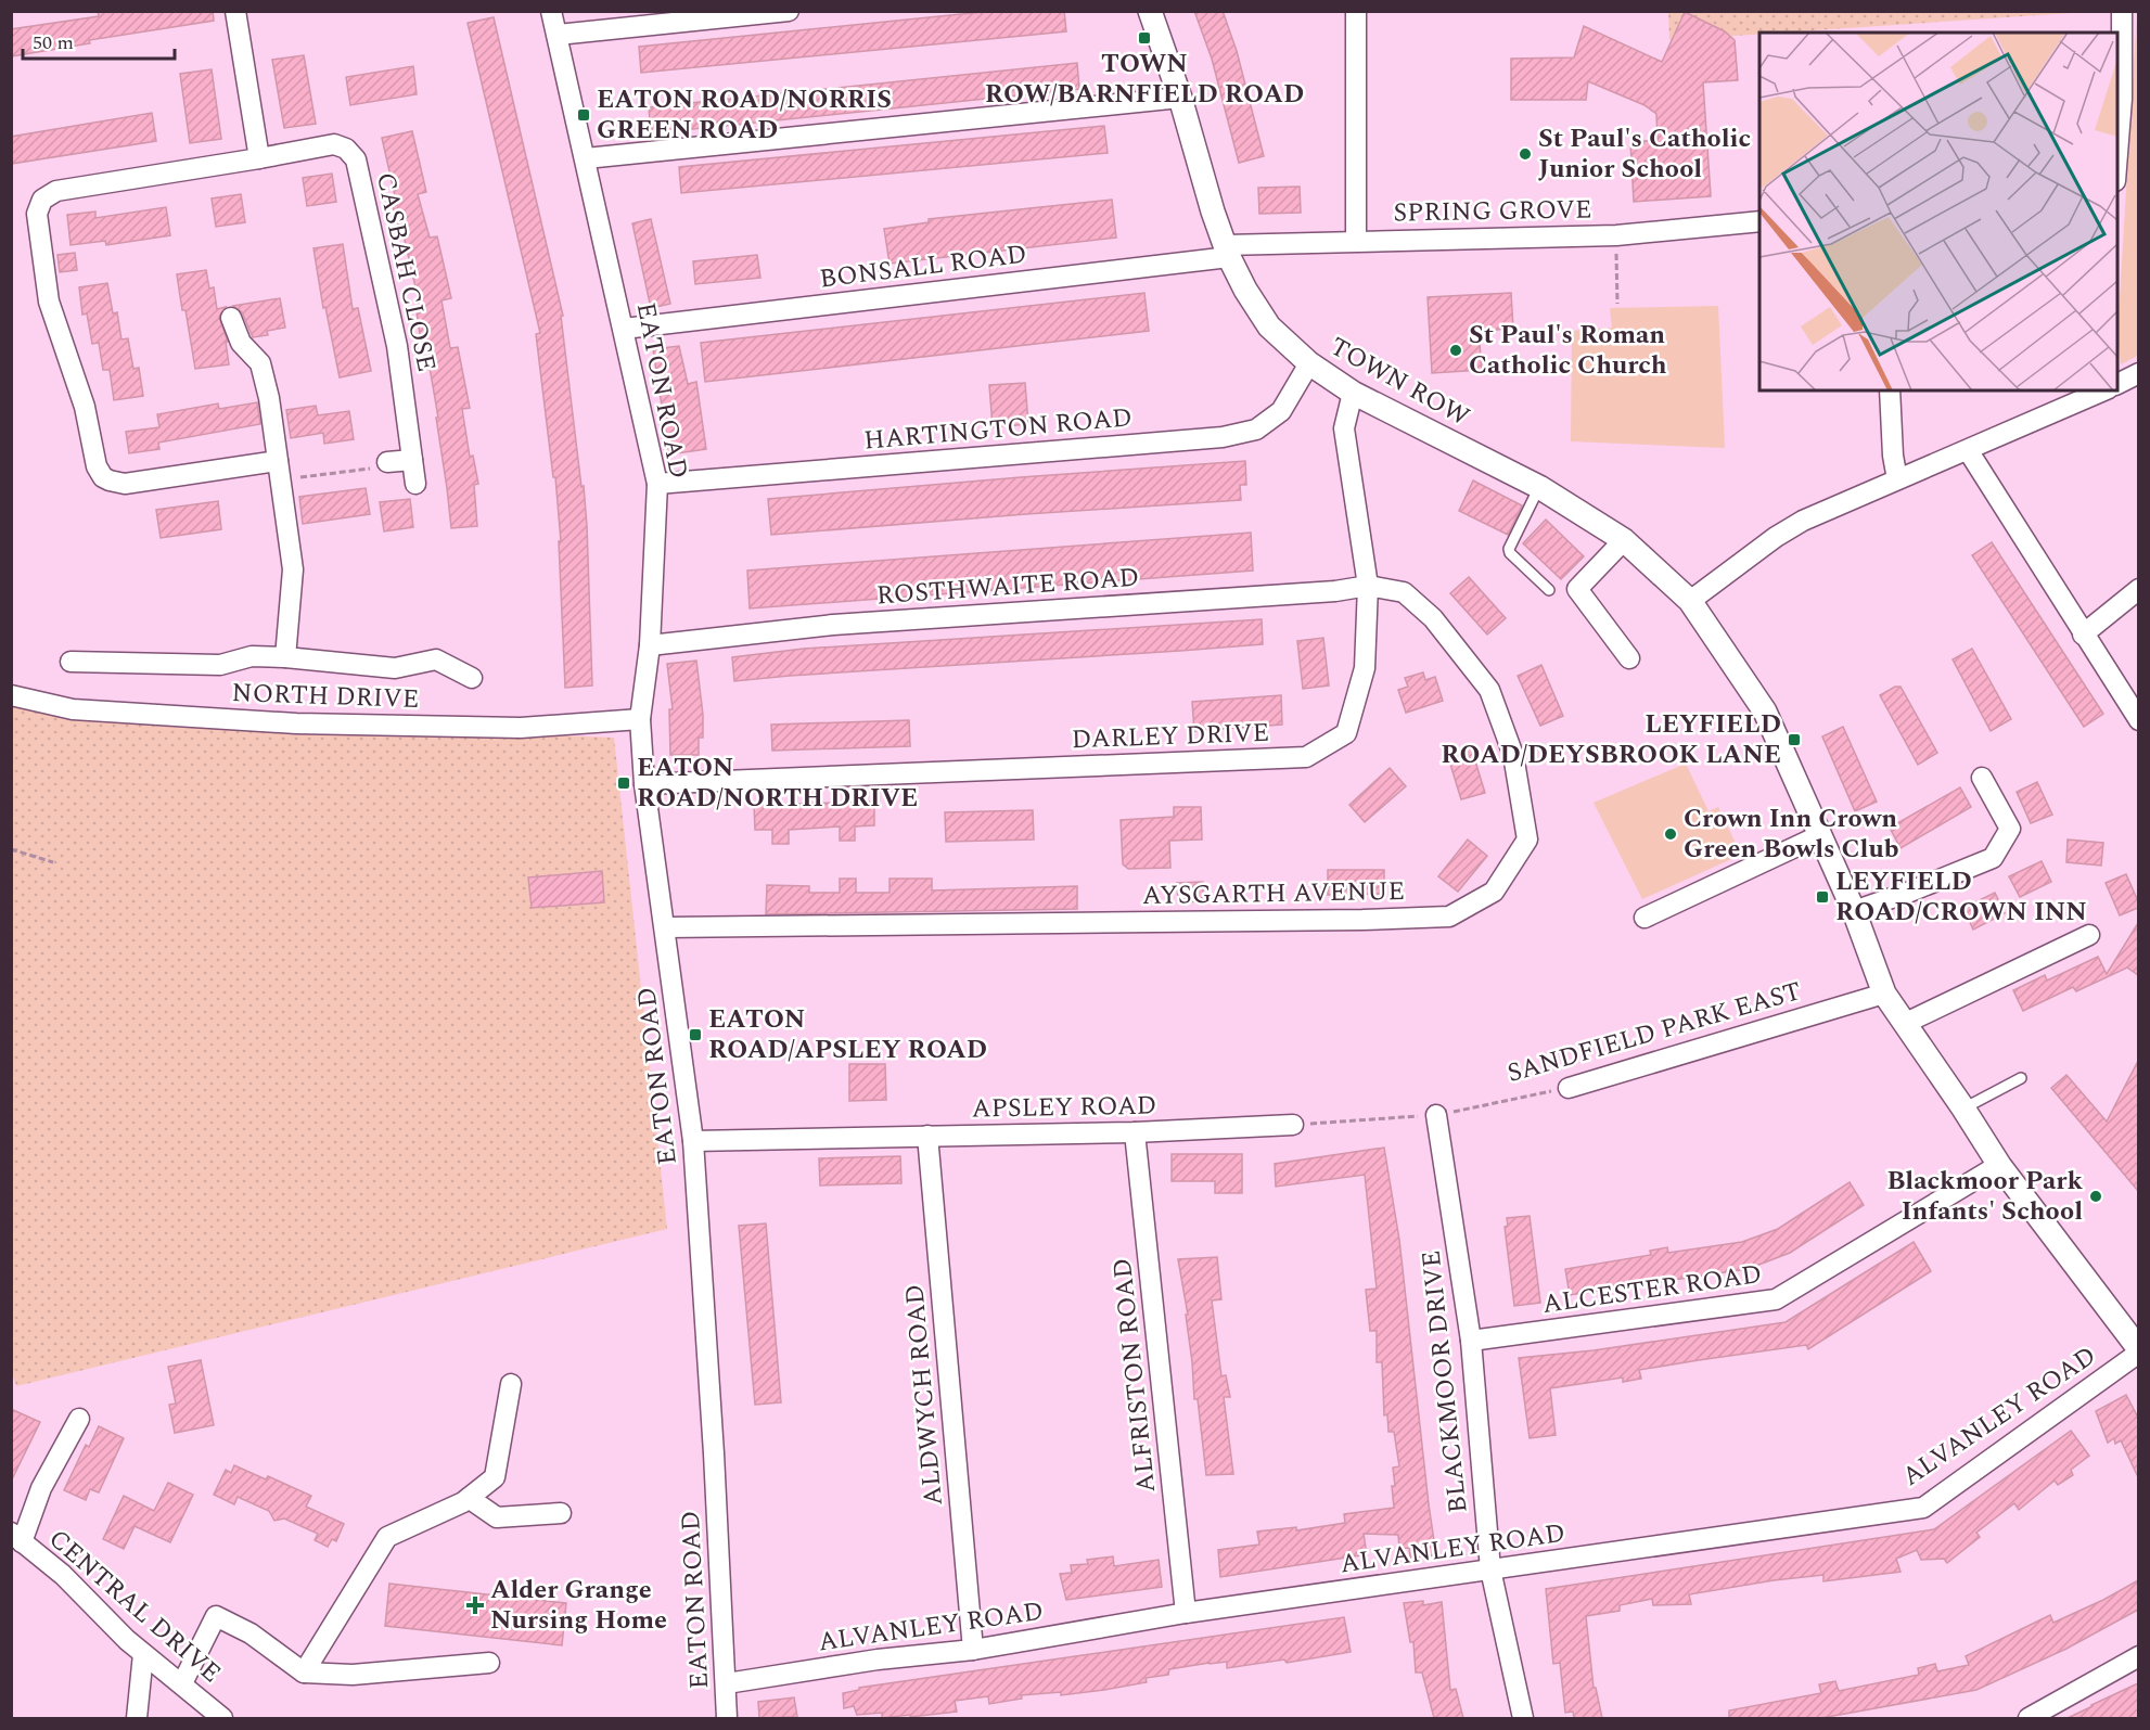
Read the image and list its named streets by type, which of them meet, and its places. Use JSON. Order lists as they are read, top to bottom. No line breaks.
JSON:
{"streets":{"street":["SPRING GROVE","BONSALL ROAD","CASBAH CLOSE","TOWN ROW","EATON ROAD","HARTINGTON ROAD","ROSTHWAITE ROAD","NORTH DRIVE","DARLEY DRIVE","AYSGARTH AVENUE","SANDFIELD PARK EAST","APSLEY ROAD","ALCESTER ROAD","ALFRISTON ROAD","BLACKMOOR DRIVE","ALDWYCH ROAD","ALVANLEY ROAD","CENTRAL DRIVE"]},"crossings":[["SPRING GROVE","BONSALL ROAD"],["SPRING GROVE","TOWN ROW"],["BONSALL ROAD","TOWN ROW"],["BONSALL ROAD","EATON ROAD"],["TOWN ROW","HARTINGTON ROAD"],["TOWN ROW","DARLEY DRIVE"],["TOWN ROW","SANDFIELD PARK EAST"],["TOWN ROW","ALCESTER ROAD"],["TOWN ROW","ALVANLEY ROAD"],["EATON ROAD","HARTINGTON ROAD"],["EATON ROAD","ROSTHWAITE ROAD"],["EATON ROAD","NORTH DRIVE"],["EATON ROAD","DARLEY DRIVE"],["EATON ROAD","AYSGARTH AVENUE"],["EATON ROAD","APSLEY ROAD"],["EATON ROAD","ALVANLEY ROAD"],["ROSTHWAITE ROAD","DARLEY DRIVE"],["ROSTHWAITE ROAD","AYSGARTH AVENUE"],["DARLEY DRIVE","AYSGARTH AVENUE"],["SANDFIELD PARK EAST","BLACKMOOR DRIVE"],["APSLEY ROAD","ALFRISTON ROAD"],["APSLEY ROAD","ALDWYCH ROAD"],["ALCESTER ROAD","BLACKMOOR DRIVE"],["ALFRISTON ROAD","ALVANLEY ROAD"],["BLACKMOOR DRIVE","ALVANLEY ROAD"],["ALDWYCH ROAD","ALVANLEY ROAD"]],"places":{"transit":["TOWN ROW/BARNFIELD ROAD","EATON ROAD/NORRIS GREEN ROAD","LEYFIELD ROAD/DEYSBROOK LANE","EATON ROAD/NORTH DRIVE","LEYFIELD ROAD/CROWN INN","EATON ROAD/APSLEY ROAD"],"other":["St Paul's Catholic Junior School","St Paul's Roman Catholic Church","Crown Inn Crown Green Bowls Club","Blackmoor Park Infants' School"],"health":["Alder Grange Nursing Home"]},"scale_bar":"50 m"}
